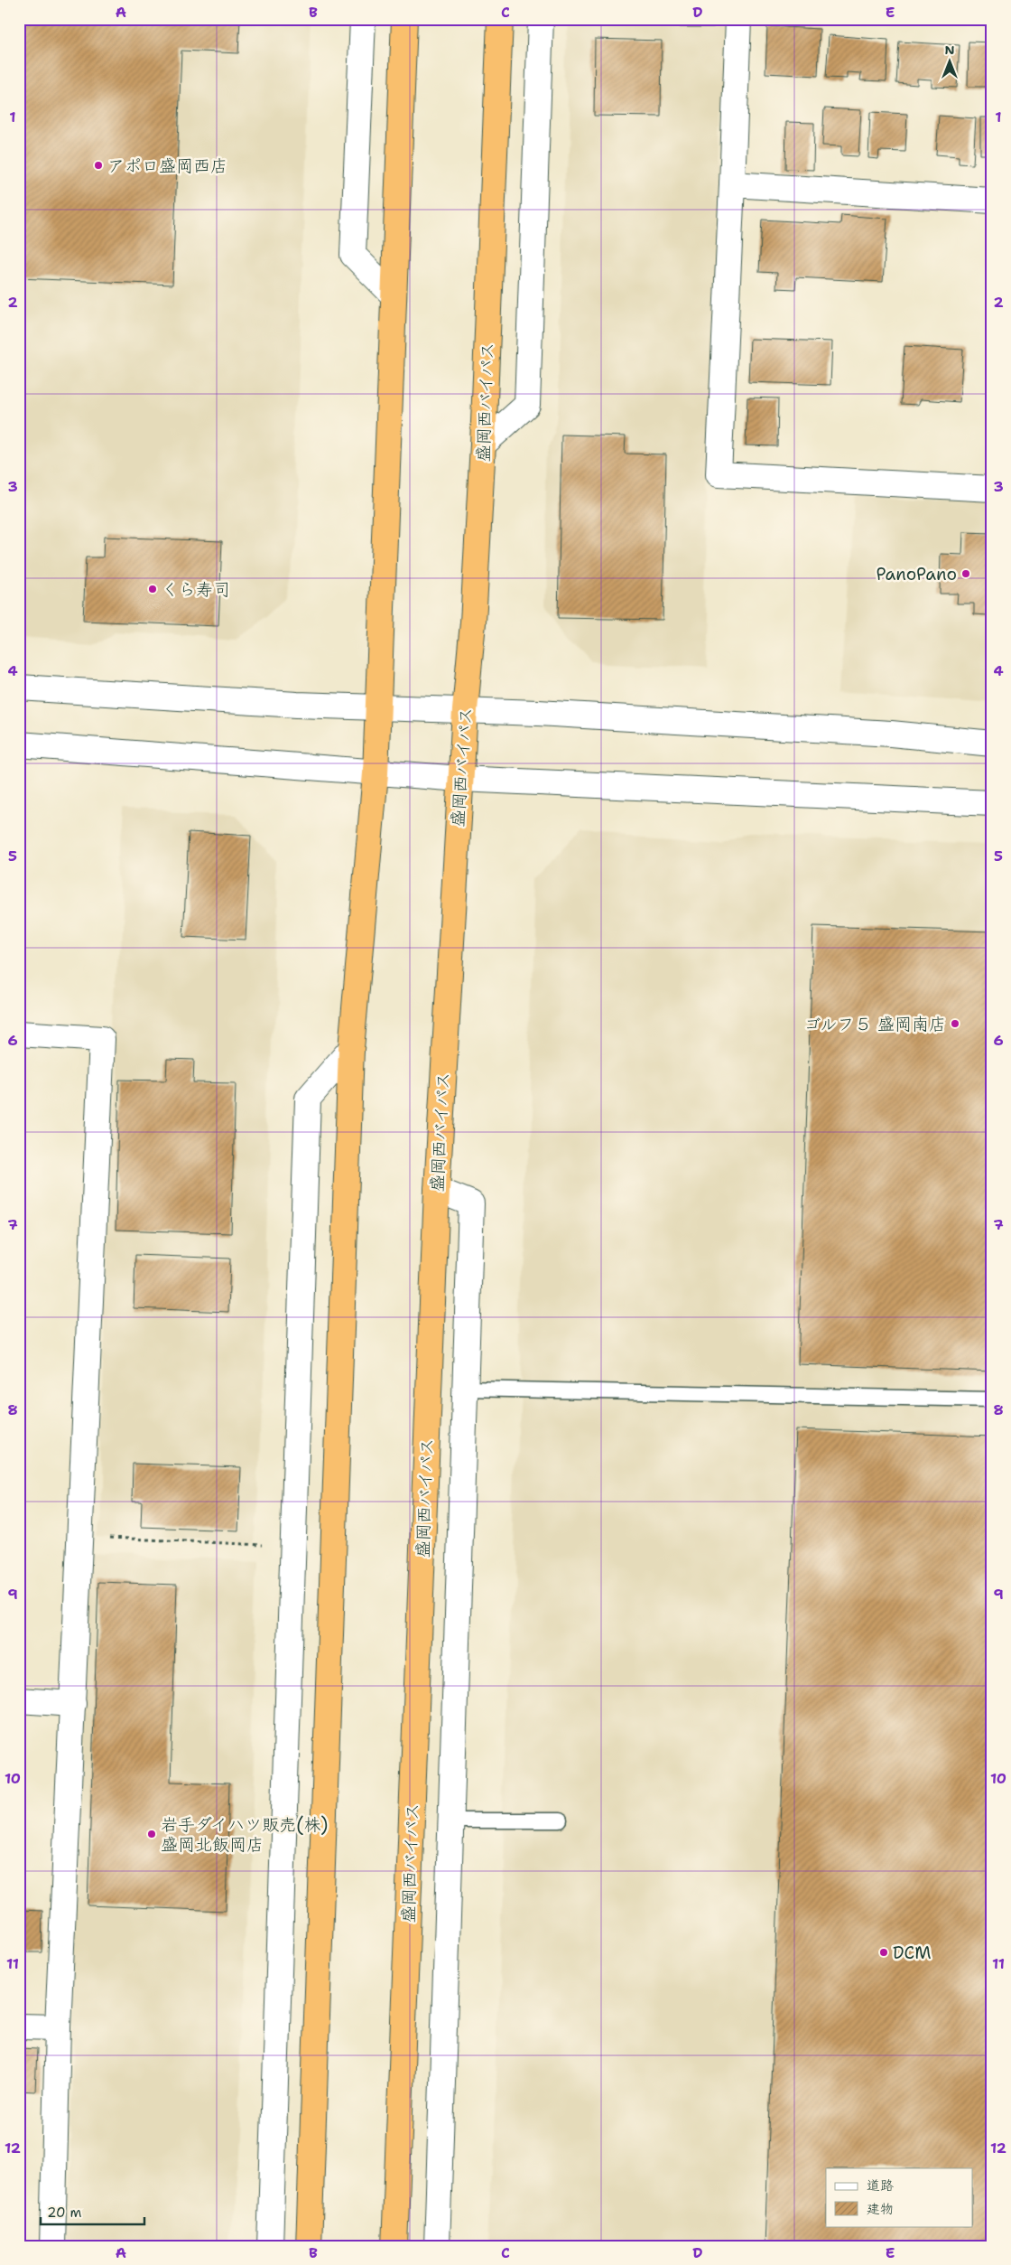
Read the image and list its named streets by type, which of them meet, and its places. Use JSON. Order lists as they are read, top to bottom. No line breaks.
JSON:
{"streets":{"highway":["盛岡西バイパス"]},"places":["アポロ盛岡西店","PanoPano","くら寿司","ゴルフ５ 盛岡南店","岩手ダイハツ販売(株) 盛岡北飯岡店","DCM"],"legend":["道路","建物"],"scale_bar":"20 m","north":"top","grid":{"columns":["A","B","C","D","E"],"rows":["1","2","3","4","5","6","7","8","9","10","11","12"]}}
